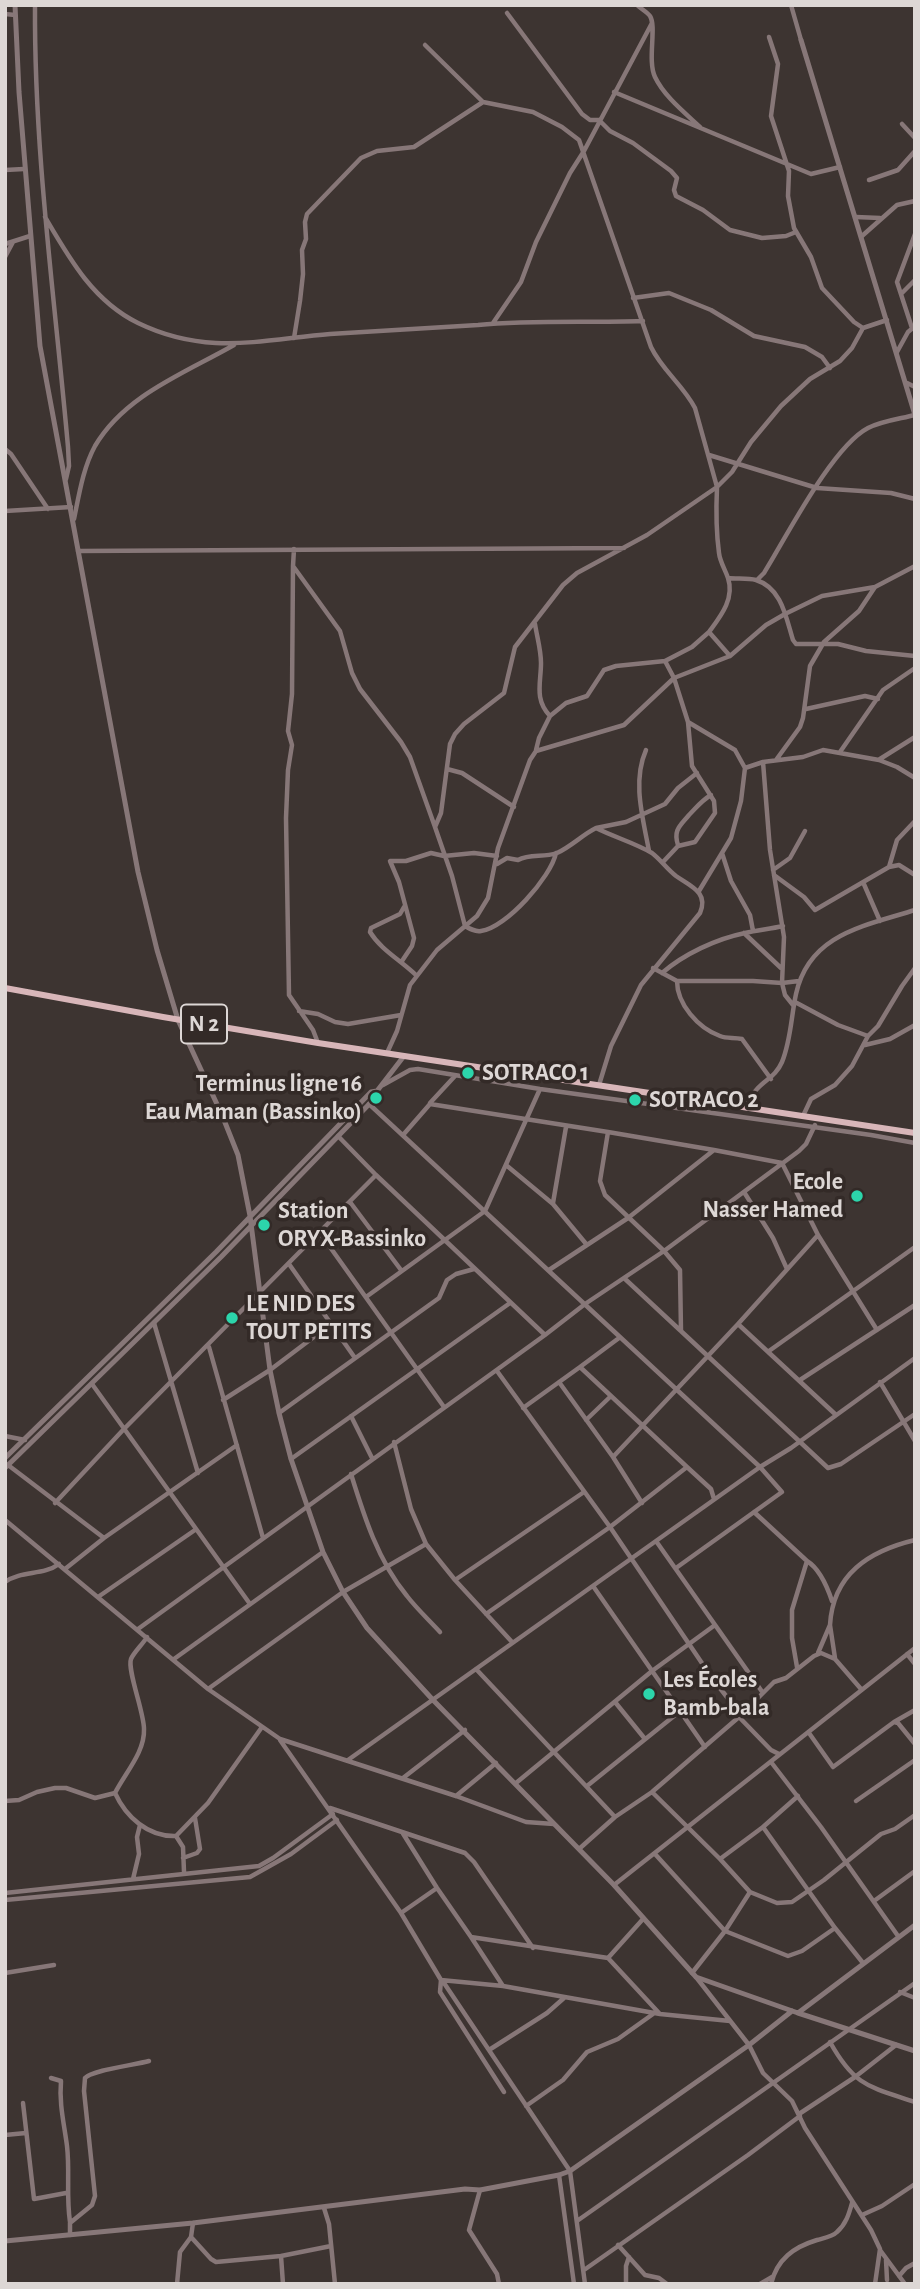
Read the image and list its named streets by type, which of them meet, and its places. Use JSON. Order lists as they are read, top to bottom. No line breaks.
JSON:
{"streets":{"main road":["N 2"]},"places":["SOTRACO 1","Terminus ligne 16 Eau Maman (Bassinko)","SOTRACO 2","Ecole Nasser Hamed","Station ORYX-Bassinko","LE NID DES TOUT PETITS","Les Écoles Bamb-bala"]}
